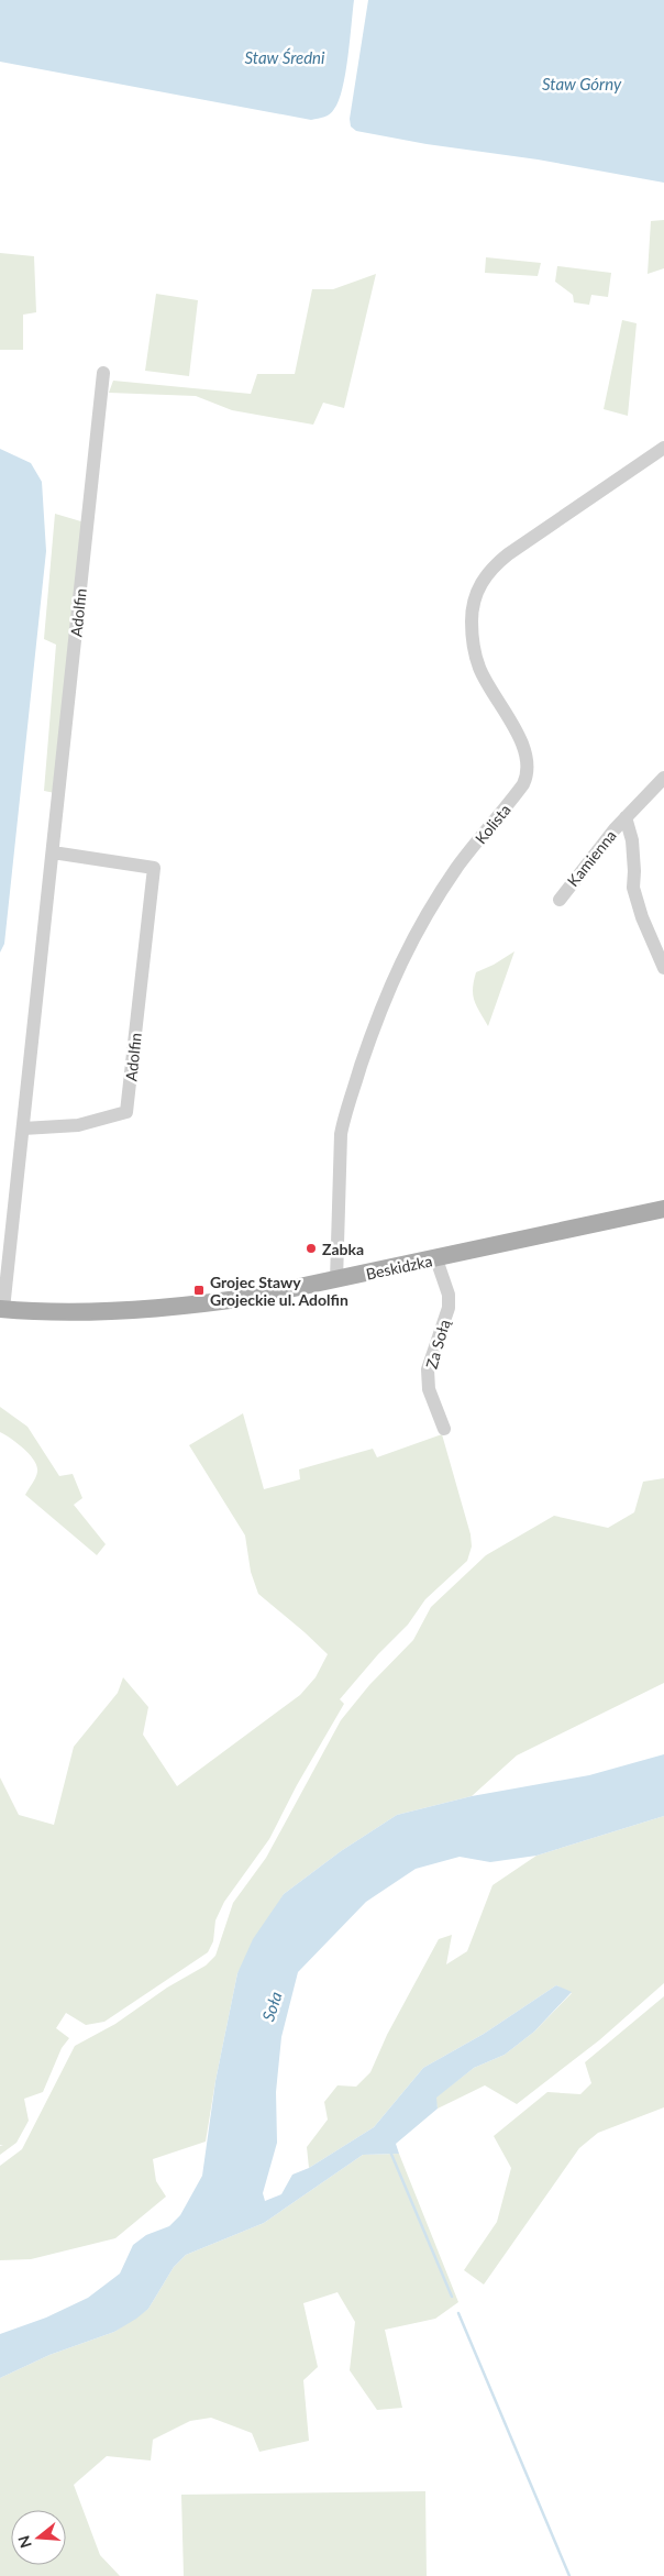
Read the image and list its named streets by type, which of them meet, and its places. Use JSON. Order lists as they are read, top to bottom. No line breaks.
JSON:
{"streets":{"main road":["Beskidzka"],"street":["Adolfin","Kolista","Kamienna","Za Sołą"]},"crossings":[["Adolfin","Beskidzka"],["Kolista","Beskidzka"],["Beskidzka","Za Sołą"]],"water":["Staw Średni","Staw Górny","Soła"],"places":{"other":["Zabka"],"transit":["Grojec Stawy Grojeckie ul. Adolfin"]},"north":"left"}
